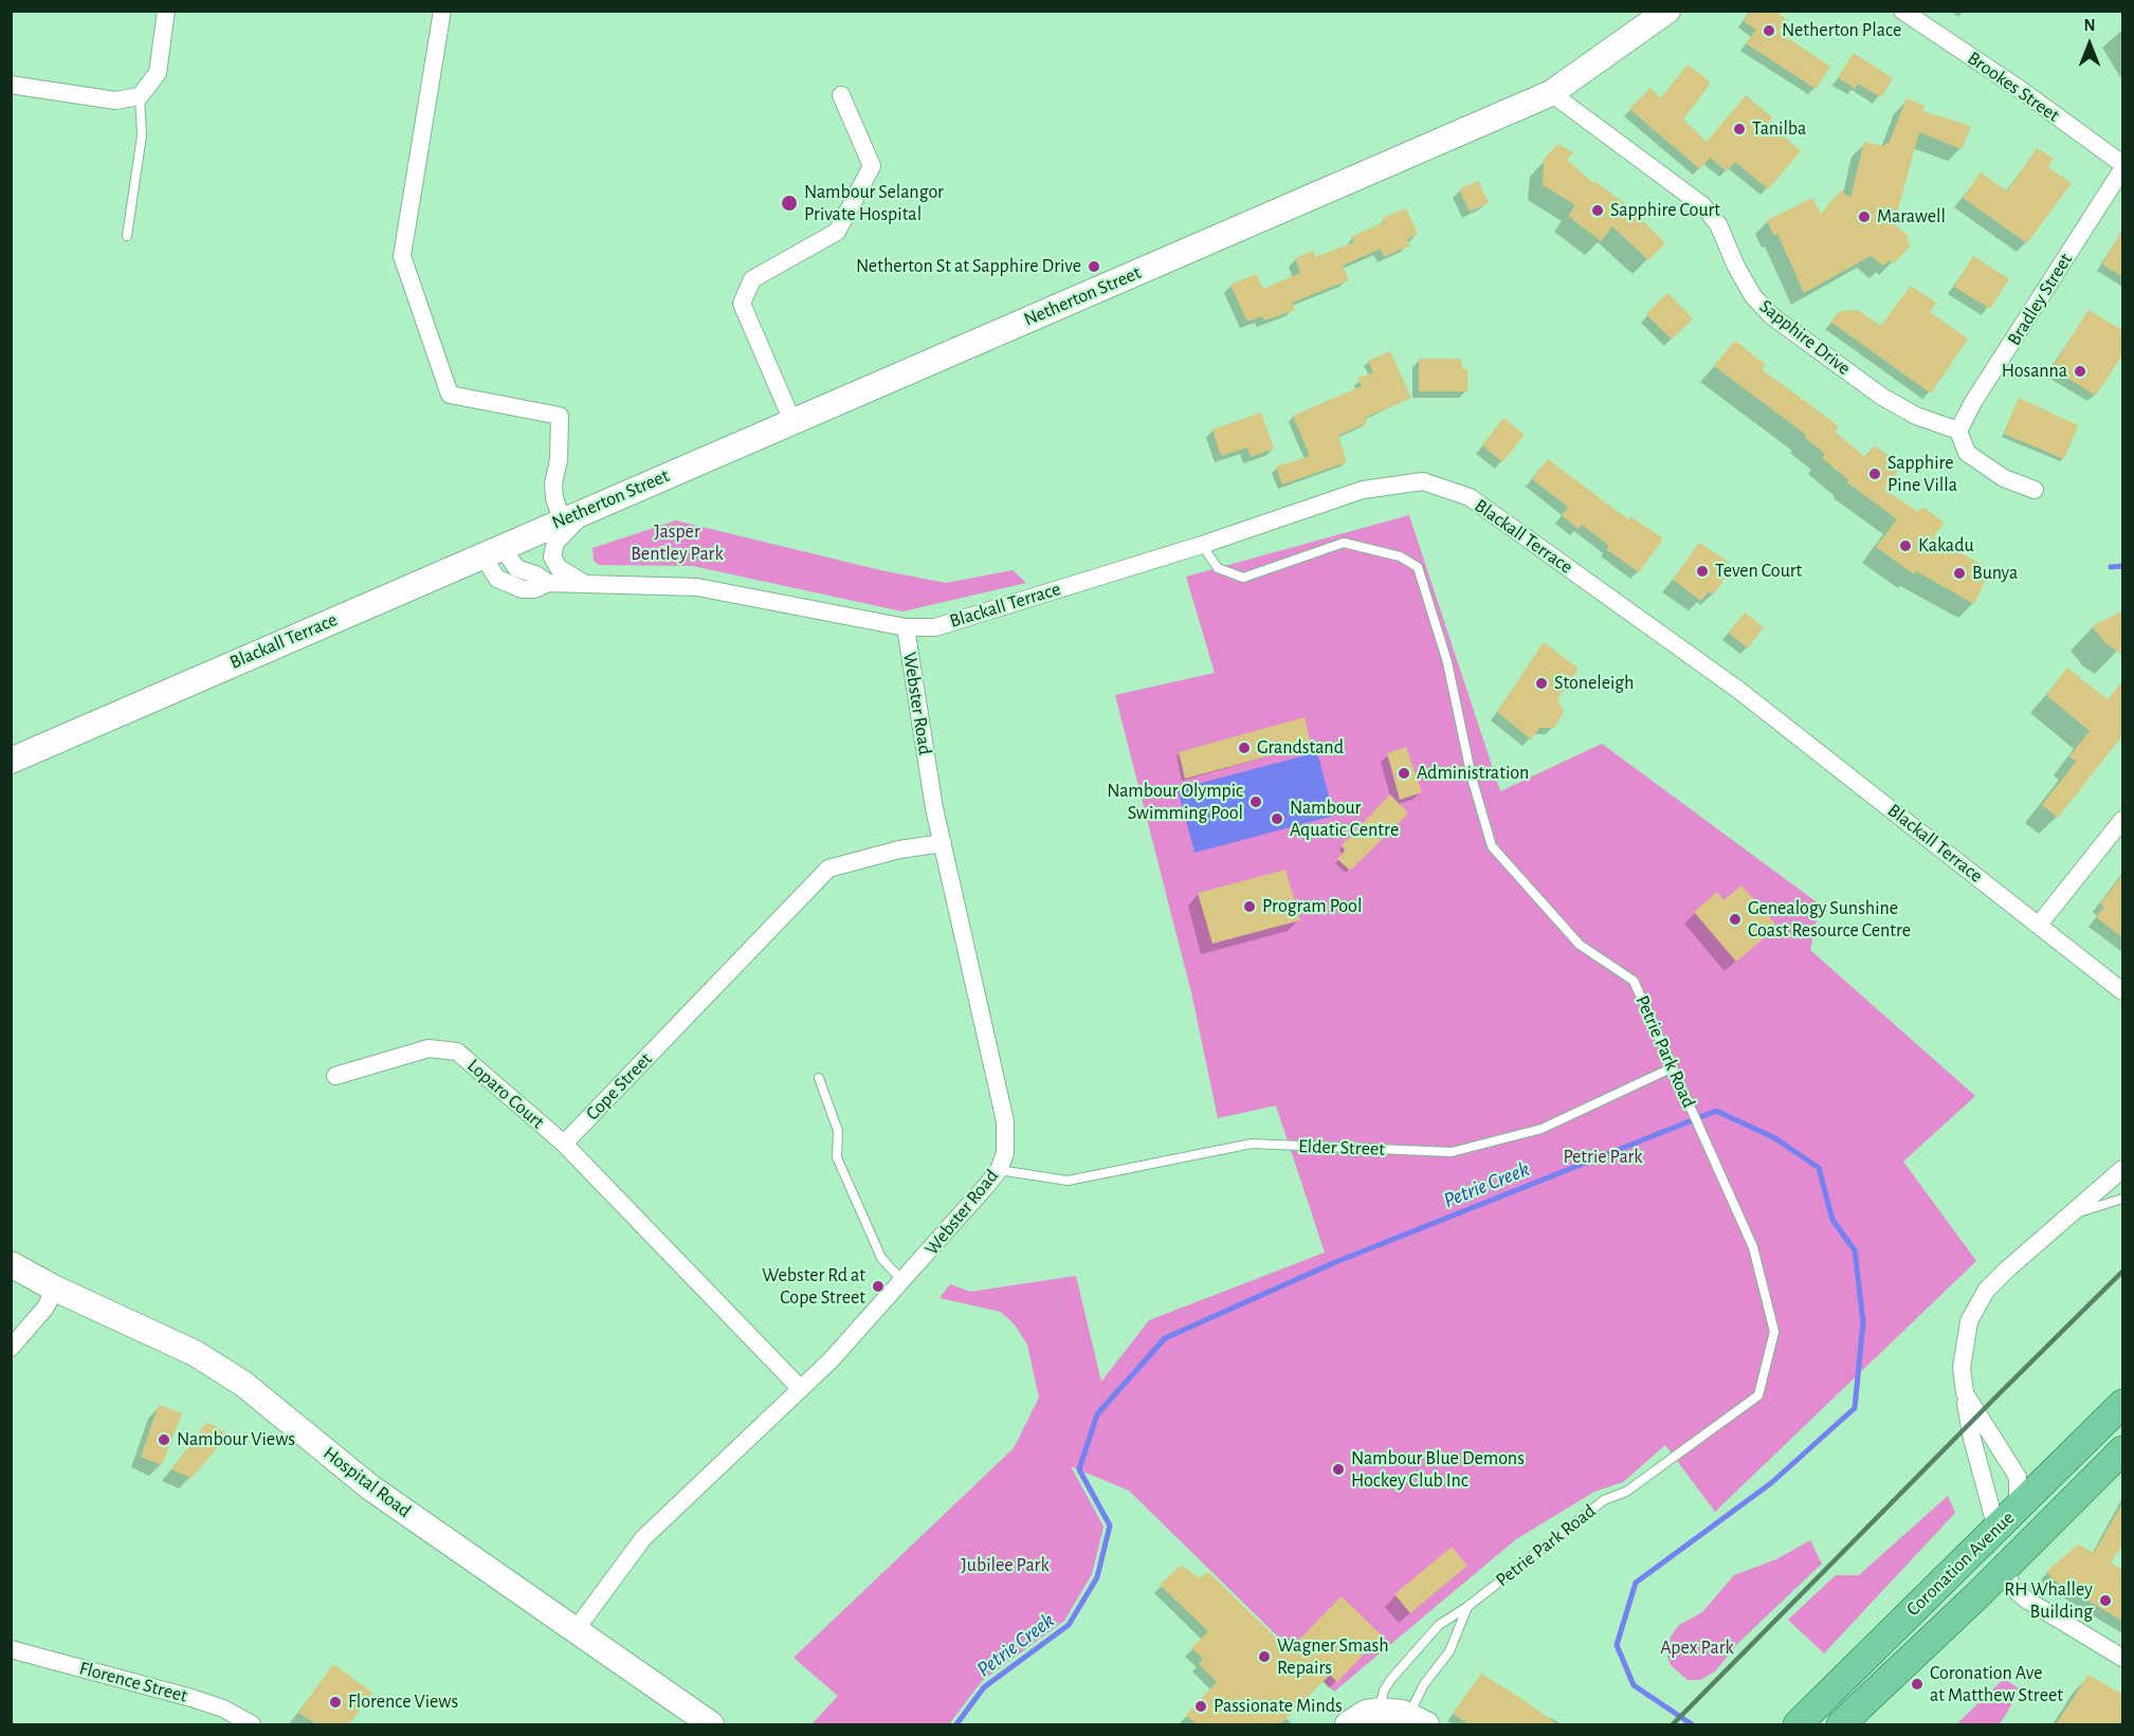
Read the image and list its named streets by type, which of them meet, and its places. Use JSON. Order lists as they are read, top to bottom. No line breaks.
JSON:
{"streets":{"main road":["Netherton Street","Blackall Terrace","Hospital Road","Coronation Avenue"],"street":["Brookes Street","Bradley Street","Sapphire Drive","Webster Road","Cope Street","Loparo Court","Florence Street"],"lane":["Petrie Park Road","Elder Street"]},"crossings":[["Brookes Street","Bradley Street"],["Netherton Street","Sapphire Drive"],["Netherton Street","Blackall Terrace"],["Bradley Street","Sapphire Drive"],["Blackall Terrace","Webster Road"],["Blackall Terrace","Petrie Park Road"],["Webster Road","Cope Street"],["Webster Road","Elder Street"],["Webster Road","Hospital Road"],["Petrie Park Road","Elder Street"],["Cope Street","Loparo Court"]],"water":["Petrie Creek"],"parks":["Jasper Bentley Park","Petrie Park","Jubilee Park","Apex Park"],"places":["Netherton Place","Tanilba","Nambour Selangor Private Hospital","Sapphire Court","Marawell","Netherton St at Sapphire Drive","Hosanna","Sapphire Pine Villa","Kakadu","Teven Court","Bunya","Stoneleigh","Grandstand","Administration","Nambour Olympic Swimming Pool","Nambour Aquatic Centre","Program Pool","Genealogy Sunshine Coast Resource Centre","Webster Rd at Cope Street","Nambour Views","Nambour Blue Demons Hockey Club Inc","RH Whalley Building","Wagner Smash Repairs","Coronation Ave at Matthew Street","Florence Views","Passionate Minds"],"north":"top"}
